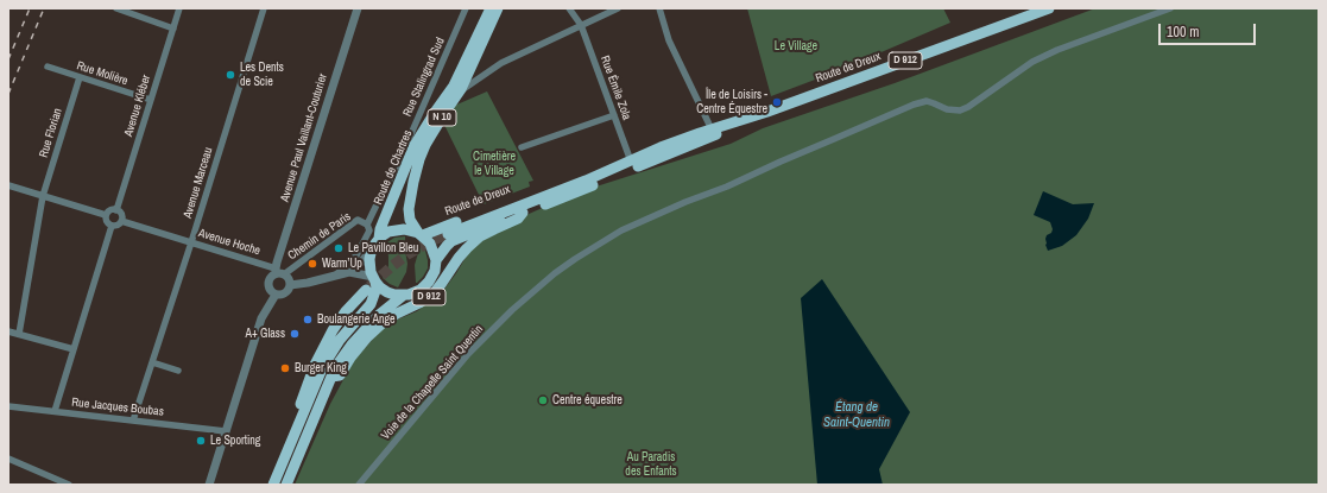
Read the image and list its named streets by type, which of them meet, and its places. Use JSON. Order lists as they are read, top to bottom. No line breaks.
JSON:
{"streets":{"main road":["D 912","Route de Dreux","N 10","Route de Chartres"],"street":["Rue Molière","Rue Stalingrad Sud","Rue Émile Zola","Avenue Kléber","Rue Florian","Avenue Paul Vaillant-Couturier","Avenue Marceau","Chemin de Paris","Avenue Hoche","Voie de la Chapelle Saint Quentin","Rue Jacques Boubas"]},"crossings":[["Route de Dreux","Rue Émile Zola"],["Route de Dreux","N 10"],["Route de Dreux","Route de Chartres"],["Rue Molière","Avenue Kléber"],["Rue Molière","Rue Florian"],["Rue Stalingrad Sud","Chemin de Paris"],["Avenue Kléber","Avenue Hoche"],["N 10","Route de Chartres"],["Avenue Paul Vaillant-Couturier","Chemin de Paris"],["Avenue Paul Vaillant-Couturier","Avenue Hoche"],["Avenue Marceau","Avenue Hoche"],["Avenue Marceau","Rue Jacques Boubas"],["Chemin de Paris","Avenue Hoche"]],"water":["Étang de Saint-Quentin"],"parks":["Le Village","Cimetière le Village","Au Paradis des Enfants"],"places":["Les Dents de Scie","Île de Loisirs - Centre Équestre","Le Pavillon Bleu","Warm’Up","Boulangerie Ange","A+ Glass","Burger King","Centre équestre","Le Sporting"],"scale_bar":"100 m"}
